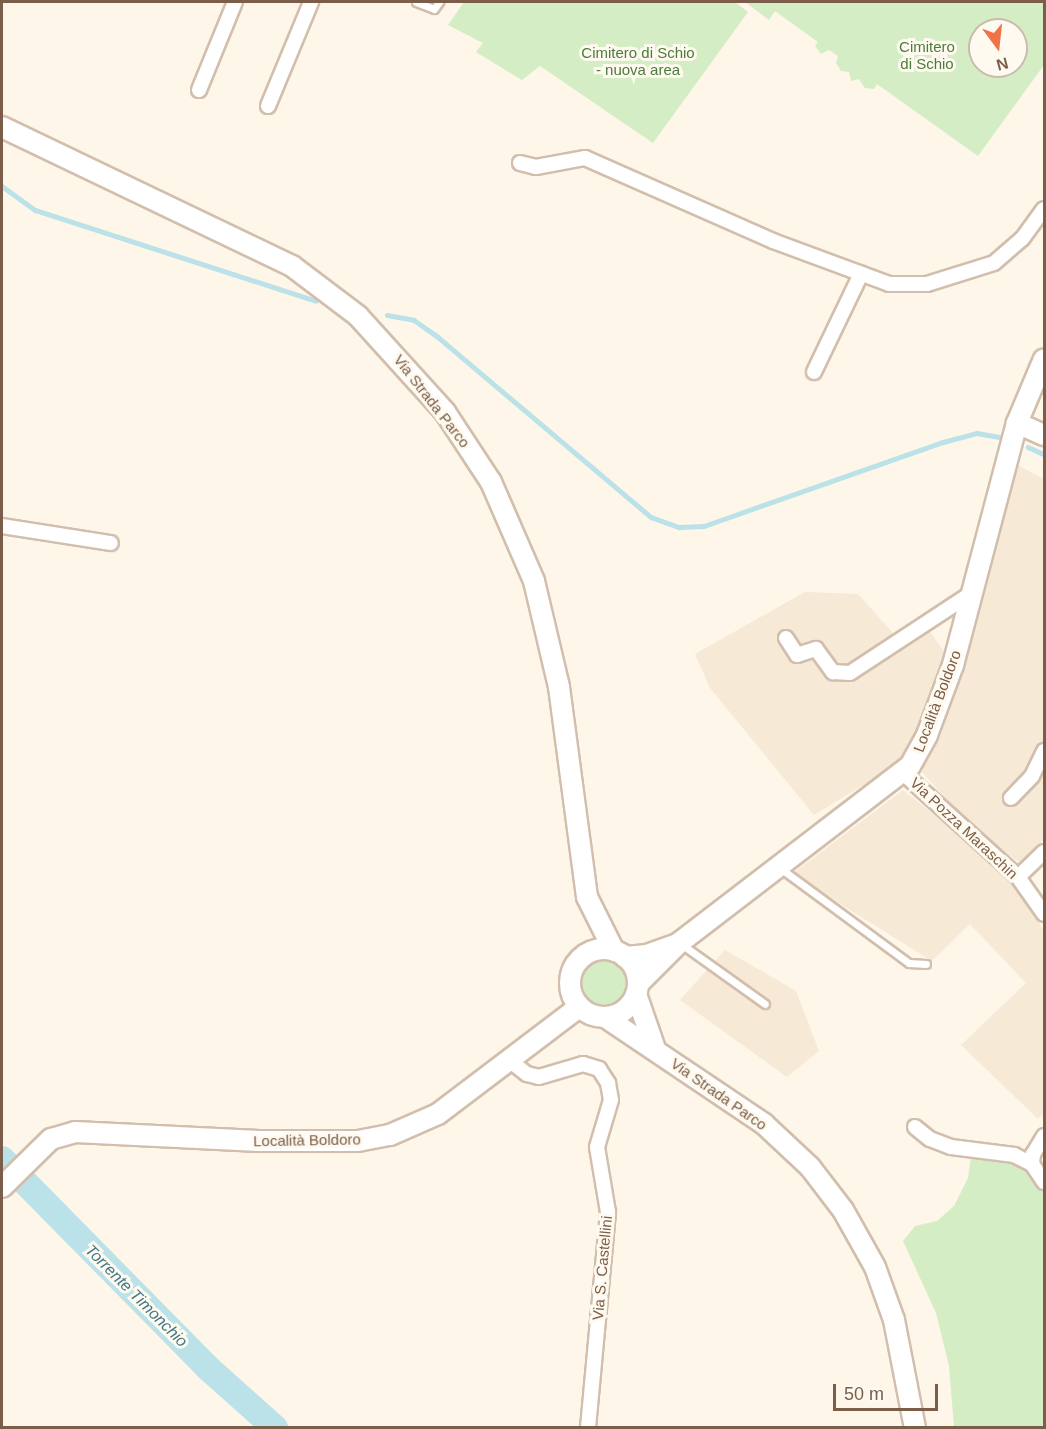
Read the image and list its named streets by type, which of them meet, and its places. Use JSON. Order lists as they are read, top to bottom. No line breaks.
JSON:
{"streets":{"main road":["Via Strada Parco","Località Boldoro"],"street":["Via Pozza Maraschin","Via S. Castellini"]},"crossings":[["Via Strada Parco","Località Boldoro"],["Località Boldoro","Via Pozza Maraschin"],["Località Boldoro","Via S. Castellini"]],"water":["Torrente Timonchio"],"parks":["Cimitero di Schio","Cimitero di Schio - nuova area"],"scale_bar":"50 m","north":"bottom"}
